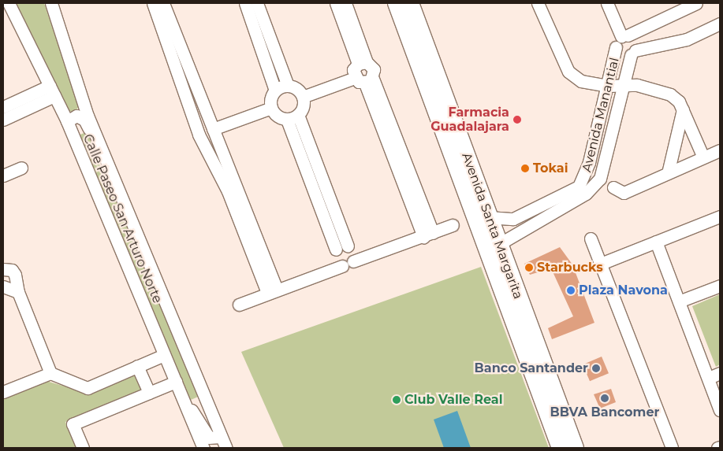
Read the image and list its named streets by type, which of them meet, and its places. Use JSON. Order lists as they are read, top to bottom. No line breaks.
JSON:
{"streets":{"main road":["Avenida Santa Margarita"],"street":["Avenida Manantial","Calle Paseo San Arturo Norte"]},"crossings":[["Avenida Manantial","Avenida Santa Margarita"]],"places":["Farmacia Guadalajara","Tokai","Starbucks","Plaza Navona","Banco Santander","BBVA Bancomer","Club Valle Real"]}
